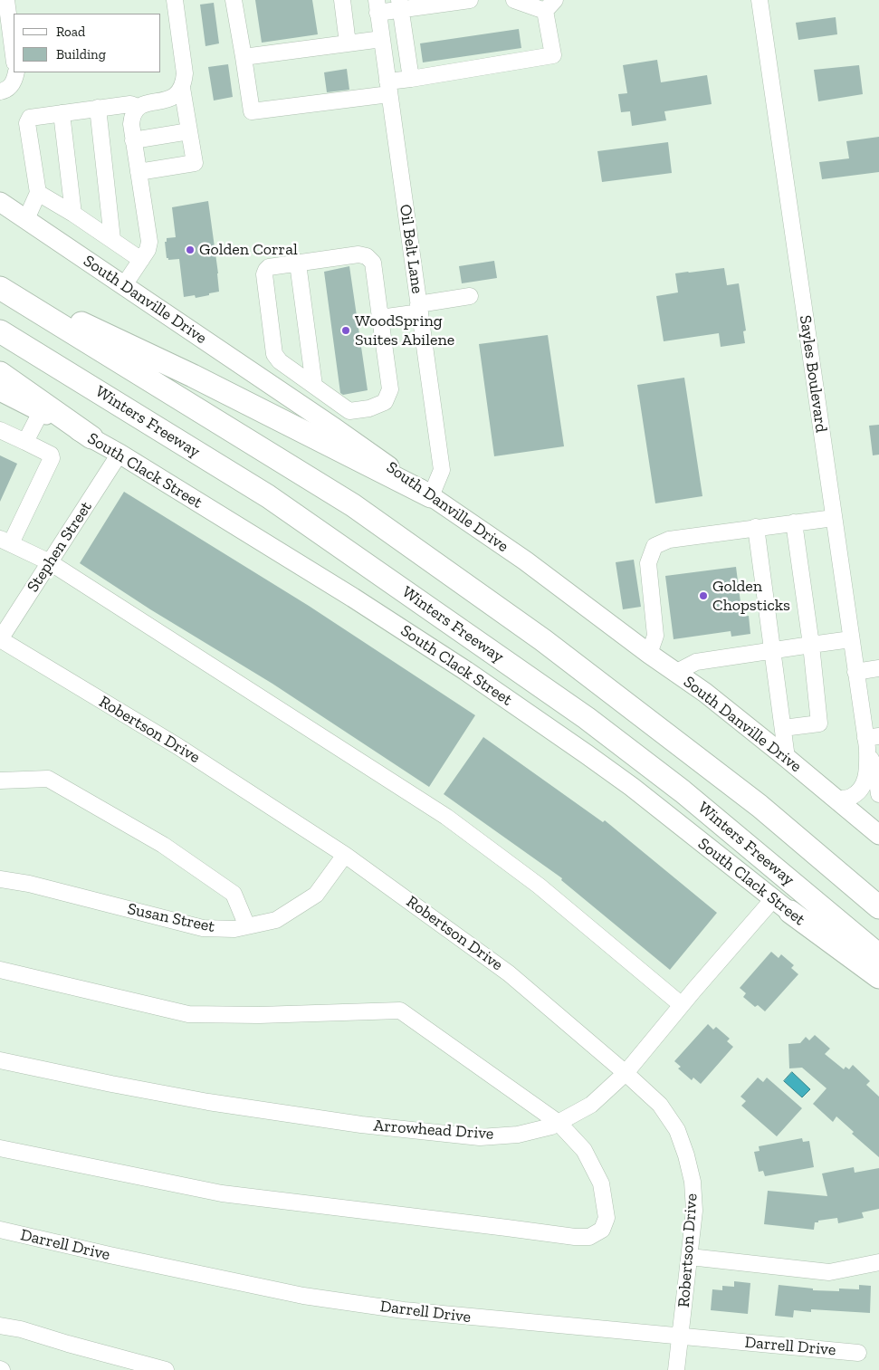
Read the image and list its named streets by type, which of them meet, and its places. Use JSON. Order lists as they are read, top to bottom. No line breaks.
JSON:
{"streets":{"highway":["Winters Freeway"],"main road":["South Danville Drive","South Clack Street"],"street":["Oil Belt Lane","Sayles Boulevard","Stephen Street","Robertson Drive","Susan Street","Arrowhead Drive","Darrell Drive"]},"crossings":[["Oil Belt Lane","South Danville Drive"],["South Danville Drive","Sayles Boulevard"],["South Clack Street","Stephen Street"],["South Clack Street","Arrowhead Drive"],["Stephen Street","Robertson Drive"],["Robertson Drive","Susan Street"],["Robertson Drive","Arrowhead Drive"],["Robertson Drive","Darrell Drive"]],"places":["Golden Corral","WoodSpring Suites Abilene","Golden Chopsticks"],"legend":["Road","Building"]}
